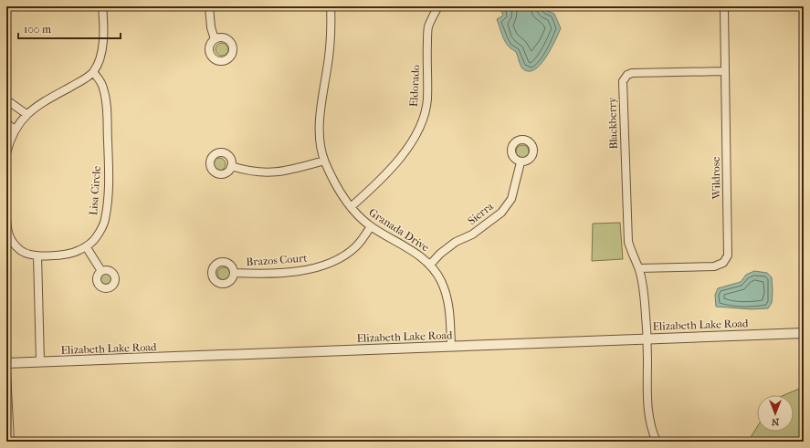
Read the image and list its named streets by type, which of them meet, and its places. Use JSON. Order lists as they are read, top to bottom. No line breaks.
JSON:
{"streets":{"street":["Eldorado","Blackberry","Wildrose","Lisa Circle","Sierra","Granada Drive","Brazos Court","Elizabeth Lake Road"]},"crossings":[["Eldorado","Granada Drive"],["Blackberry","Wildrose"],["Blackberry","Elizabeth Lake Road"],["Sierra","Granada Drive"],["Granada Drive","Brazos Court"],["Granada Drive","Elizabeth Lake Road"]],"scale_bar":"100 m","north":"bottom"}
